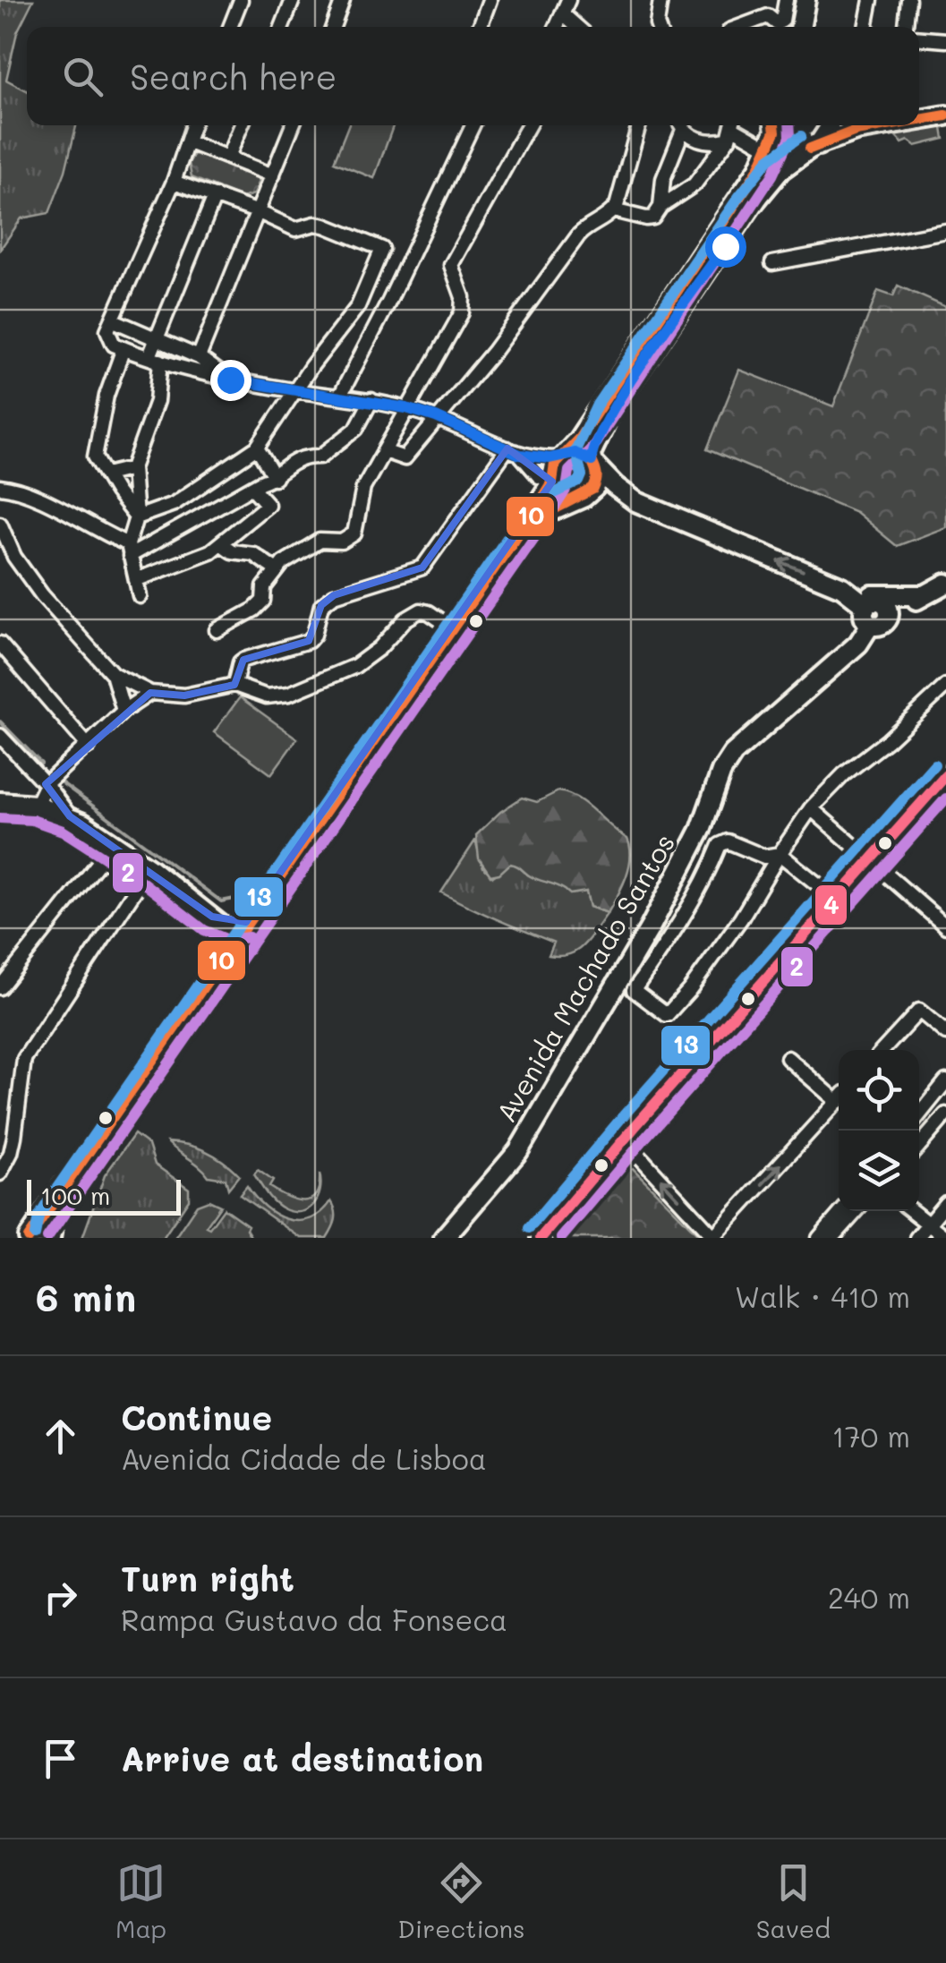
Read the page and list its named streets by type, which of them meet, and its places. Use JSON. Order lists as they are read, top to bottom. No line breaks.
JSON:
{"streets":{"main road":["Avenida Machado Santos"]},"lines":["transit line 10","transit line 2","transit line 13","transit line 4"],"scale_bar":"100 m","page":{"search":"Search here","scale":"100 m","heading":["6 min","Walk · 410 m"],"list":[["Continue","Avenida Cidade de Lisboa","170 m"],["Turn right","Rampa Gustavo da Fonseca","240 m"],"Arrive at destination"],"nav":["Map","Directions","Saved"]}}
